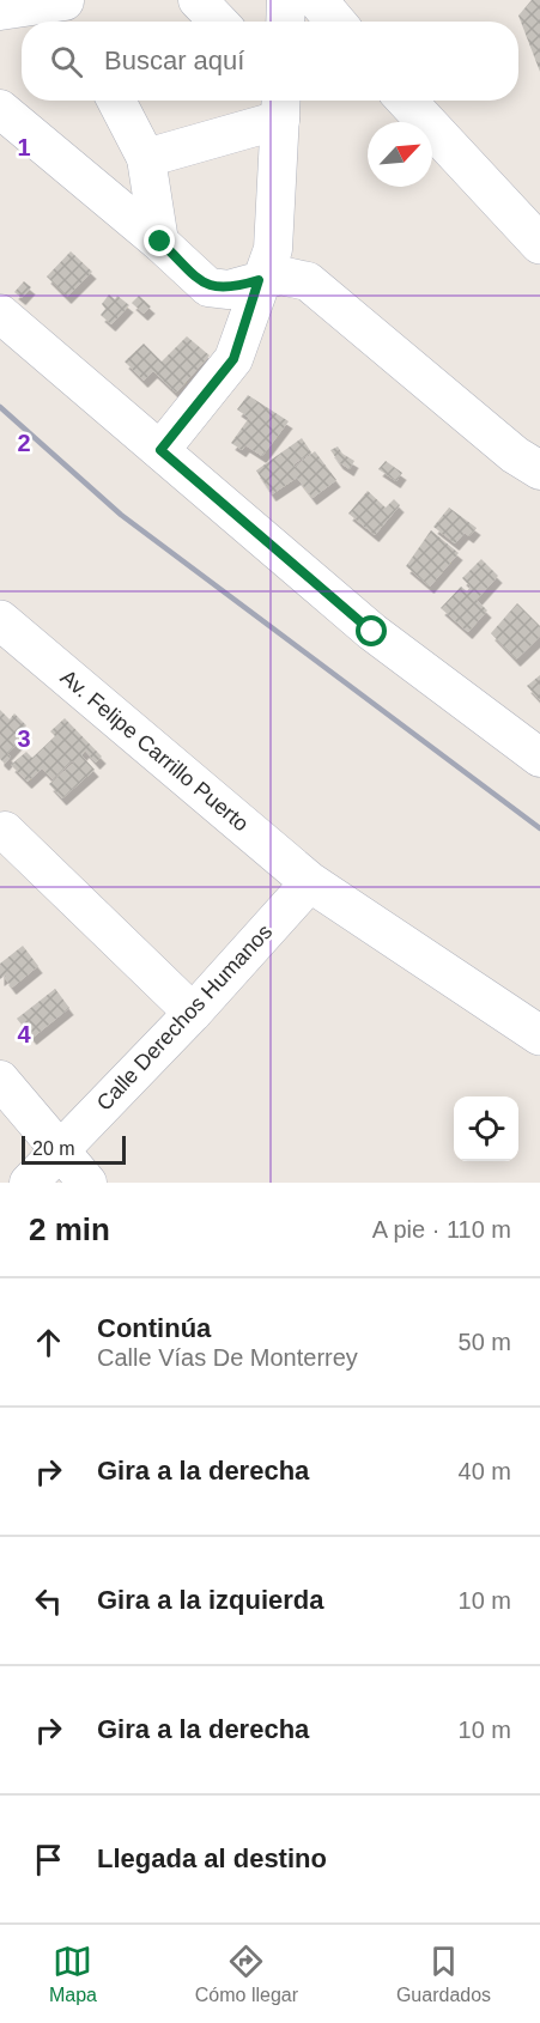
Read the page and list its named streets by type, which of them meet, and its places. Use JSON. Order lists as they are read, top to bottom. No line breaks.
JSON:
{"streets":{"street":["Av. Felipe Carrillo Puerto","Calle Derechos Humanos"]},"crossings":[["Av. Felipe Carrillo Puerto","Calle Derechos Humanos"]],"scale_bar":"20 m","north":"top right","page":{"search":"Buscar aquí","scale":"20 m","heading":["2 min","A pie · 110 m"],"list":[["Continúa","Calle Vías De Monterrey","50 m"],["Gira a la derecha","40 m"],["Gira a la izquierda","10 m"],["Gira a la derecha","10 m"],"Llegada al destino"],"nav":["Mapa","Cómo llegar","Guardados"]},"grid":{"rows":["1","2","3","4"]}}
